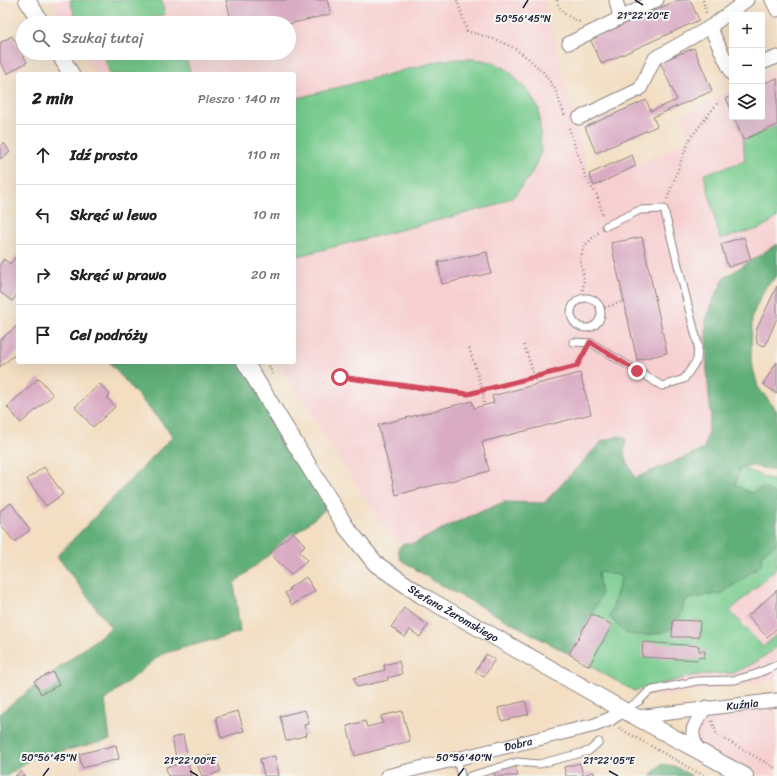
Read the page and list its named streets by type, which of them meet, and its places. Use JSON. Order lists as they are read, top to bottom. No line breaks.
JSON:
{"streets":{"street":["Stefana Żeromskiego","Kuźnia","Dobra"]},"crossings":[["Stefana Żeromskiego","Kuźnia"],["Stefana Żeromskiego","Dobra"],["Kuźnia","Dobra"]],"page":{"map_buttons":["+","−"],"search":"Szukaj tutaj","heading":["2 min","Pieszo · 140 m"],"list":[["Idź prosto","110 m"],["Skręć w lewo","10 m"],["Skręć w prawo","20 m"],"Cel podróży"]},"coordinates":["21°22'20\"E","50°56'45\"N","50°56'40\"N","21°22'00\"E","21°22'05\"E"]}
